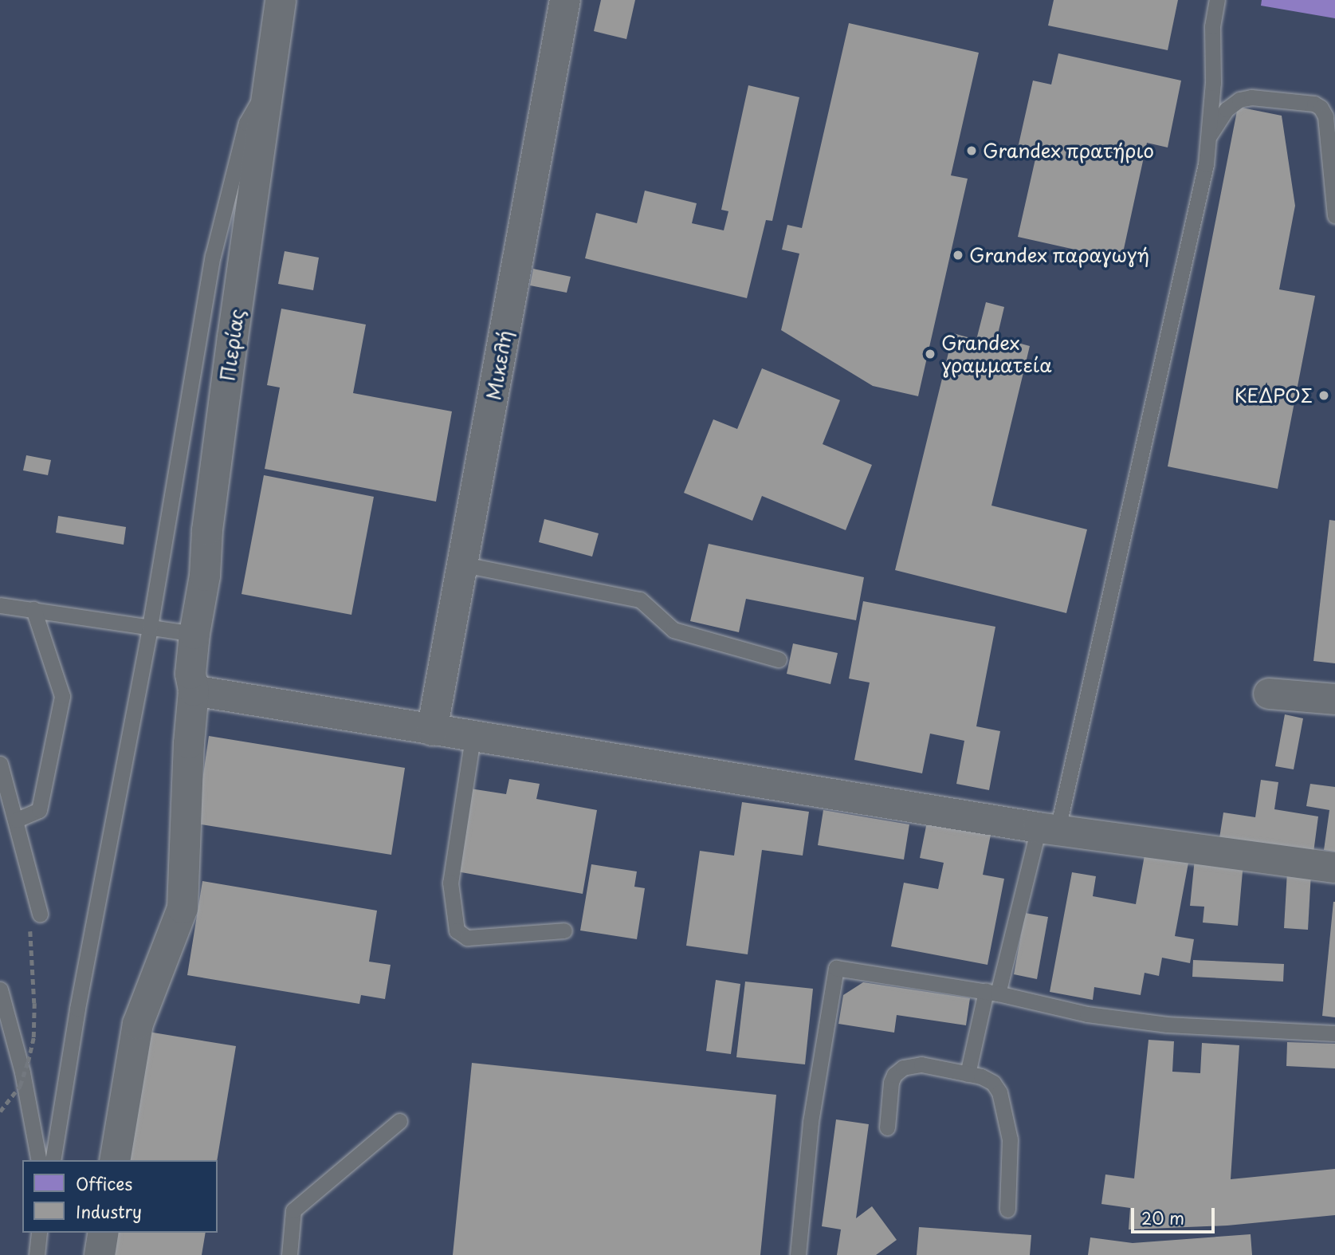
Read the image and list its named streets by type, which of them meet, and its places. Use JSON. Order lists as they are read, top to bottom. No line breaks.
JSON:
{"streets":{"street":["Πιερίας","Μικελή"]},"places":["Grandex πρατήριο","Grandex παραγωγή","Grandex γραμματεία","ΚΕΔΡΟΣ"],"legend":["Offices","Industry"],"scale_bar":"20 m"}
